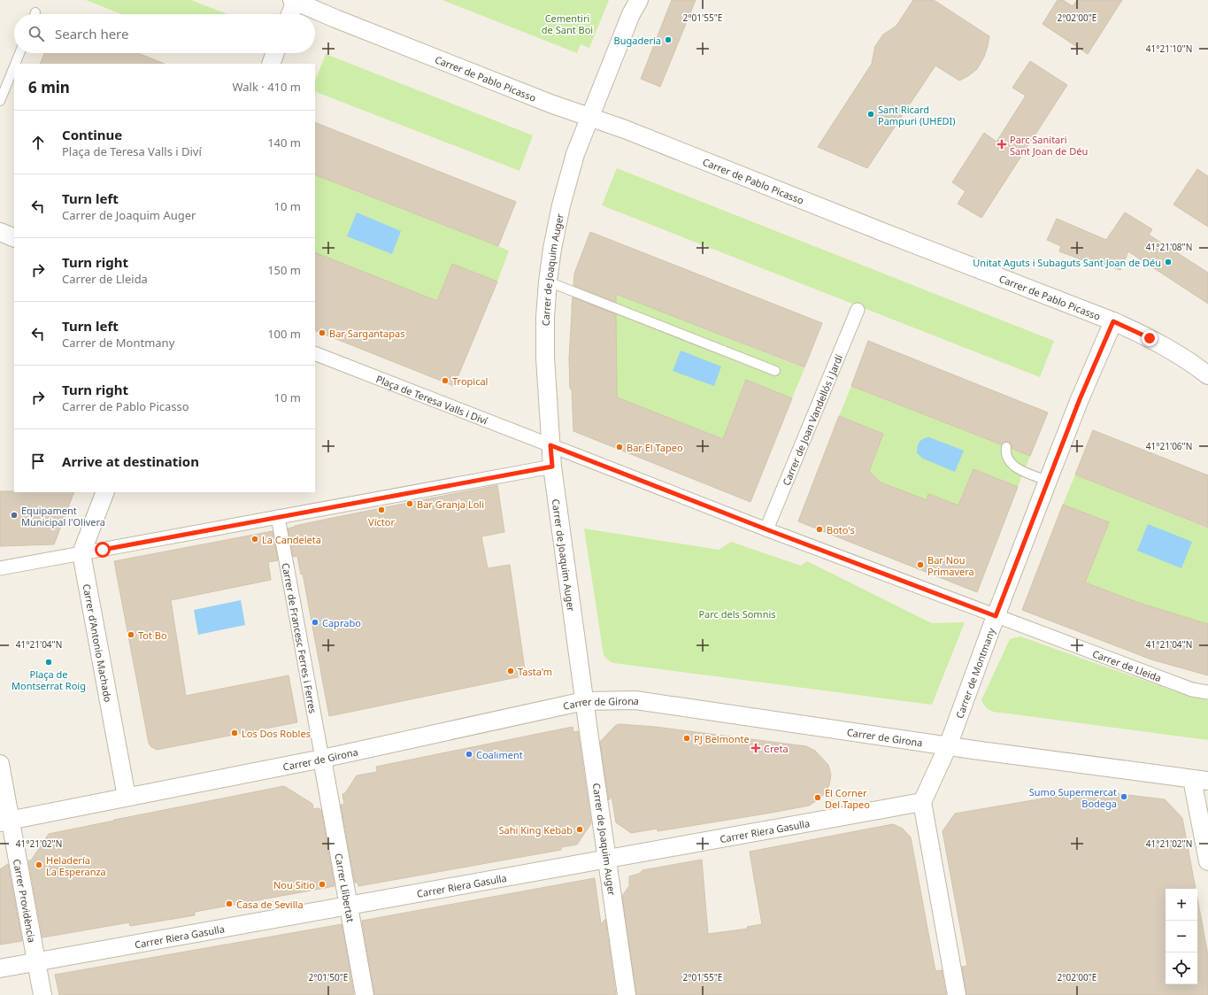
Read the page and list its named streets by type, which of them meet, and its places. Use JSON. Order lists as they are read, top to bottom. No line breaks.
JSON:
{"streets":{"street":["Carrer de Pablo Picasso","Carrer de Joaquim Auger","Plaça de Teresa Valls i Diví","Carrer de Joan Vandellós i Jardí","Carrer de Francesc Ferres i Ferres","Carrer d'Antonio Machado","Carrer de Lleida","Carrer de Montmany","Carrer de Girona","Carrer Riera Gasulla","Carrer Llibertat","Carrer Providència"]},"crossings":[["Carrer de Pablo Picasso","Carrer de Joaquim Auger"],["Carrer de Pablo Picasso","Carrer de Montmany"],["Carrer de Joaquim Auger","Plaça de Teresa Valls i Diví"],["Carrer de Joaquim Auger","Carrer de Lleida"],["Carrer de Joaquim Auger","Carrer de Girona"],["Carrer de Joaquim Auger","Carrer Riera Gasulla"],["Plaça de Teresa Valls i Diví","Carrer de Lleida"],["Carrer de Joan Vandellós i Jardí","Carrer de Lleida"],["Carrer de Francesc Ferres i Ferres","Carrer de Girona"],["Carrer de Francesc Ferres i Ferres","Carrer Llibertat"],["Carrer d'Antonio Machado","Carrer de Girona"],["Carrer de Lleida","Carrer de Montmany"],["Carrer de Montmany","Carrer de Girona"],["Carrer de Montmany","Carrer Riera Gasulla"],["Carrer de Girona","Carrer Llibertat"],["Carrer de Girona","Carrer Providència"],["Carrer Riera Gasulla","Carrer Llibertat"],["Carrer Riera Gasulla","Carrer Providència"]],"parks":["Cementiri de Sant Boi","Parc dels Somnis"],"places":{"other":["Bugaderia","Sant Ricard Pampuri (UHEDI)","Unitat Aguts i Subaguts Sant Joan de Déu","Bar Sargantapas","Tropical","Bar El Tapeo","Bar Granja Loli","Víctor","Equipament Municipal l'Olivera","Boto's","La Candeleta","Bar Nou Primavera","Caprabo","Tot Bo","Plaça de Montserrat Roig","Tasta'm","Los Dos Robles","PJ Belmonte","Coaliment","Sumo Supermercat Bodega","El Corner Del Tapeo","Sahi King Kebab","Heladería La Esperanza","Nou Sitio","Casa de Sevilla"],"health":["Parc Sanitari Sant Joan de Déu","Creta"]},"page":{"search":"Search here","heading":["6 min","Walk · 410 m"],"list":[["Continue","Plaça de Teresa Valls i Diví","140 m"],["Turn left","Carrer de Joaquim Auger","10 m"],["Turn right","Carrer de Lleida","150 m"],["Turn left","Carrer de Montmany","100 m"],["Turn right","Carrer de Pablo Picasso","10 m"],"Arrive at destination"],"map_buttons":["+","−"]},"coordinates":["2°01'55\"E","2°02'00\"E","41°21'10\"N","41°21'08\"N","41°21'06\"N","41°21'04\"N","41°21'02\"N","2°01'50\"E"]}
